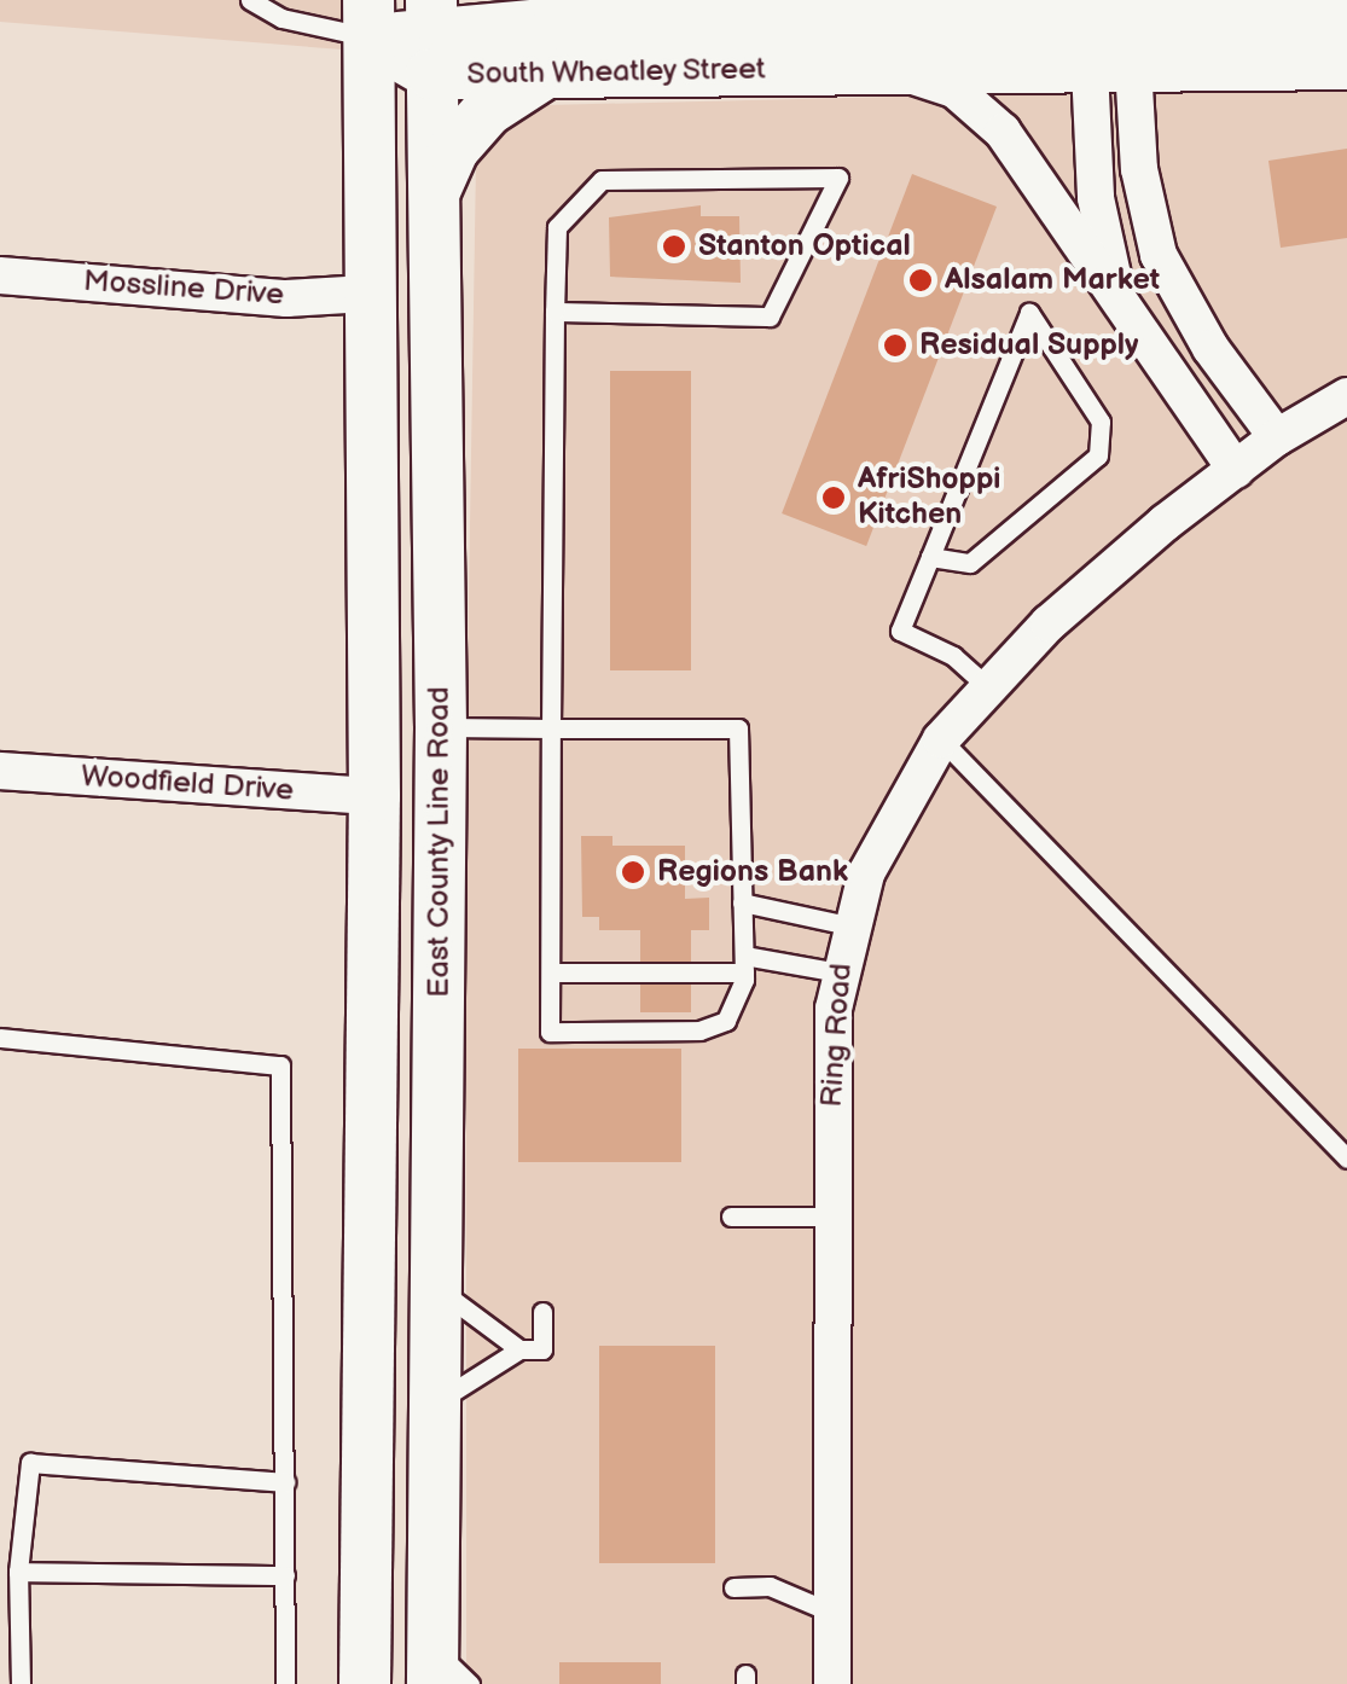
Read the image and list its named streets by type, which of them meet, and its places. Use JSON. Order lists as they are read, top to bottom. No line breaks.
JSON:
{"streets":{"main road":["South Wheatley Street","East County Line Road"],"street":["Mossline Drive","Woodfield Drive","Ring Road"]},"crossings":[["South Wheatley Street","East County Line Road"]],"places":["Stanton Optical","Alsalam Market","Residual Supply","AfriShoppi Kitchen","Regions Bank"]}
